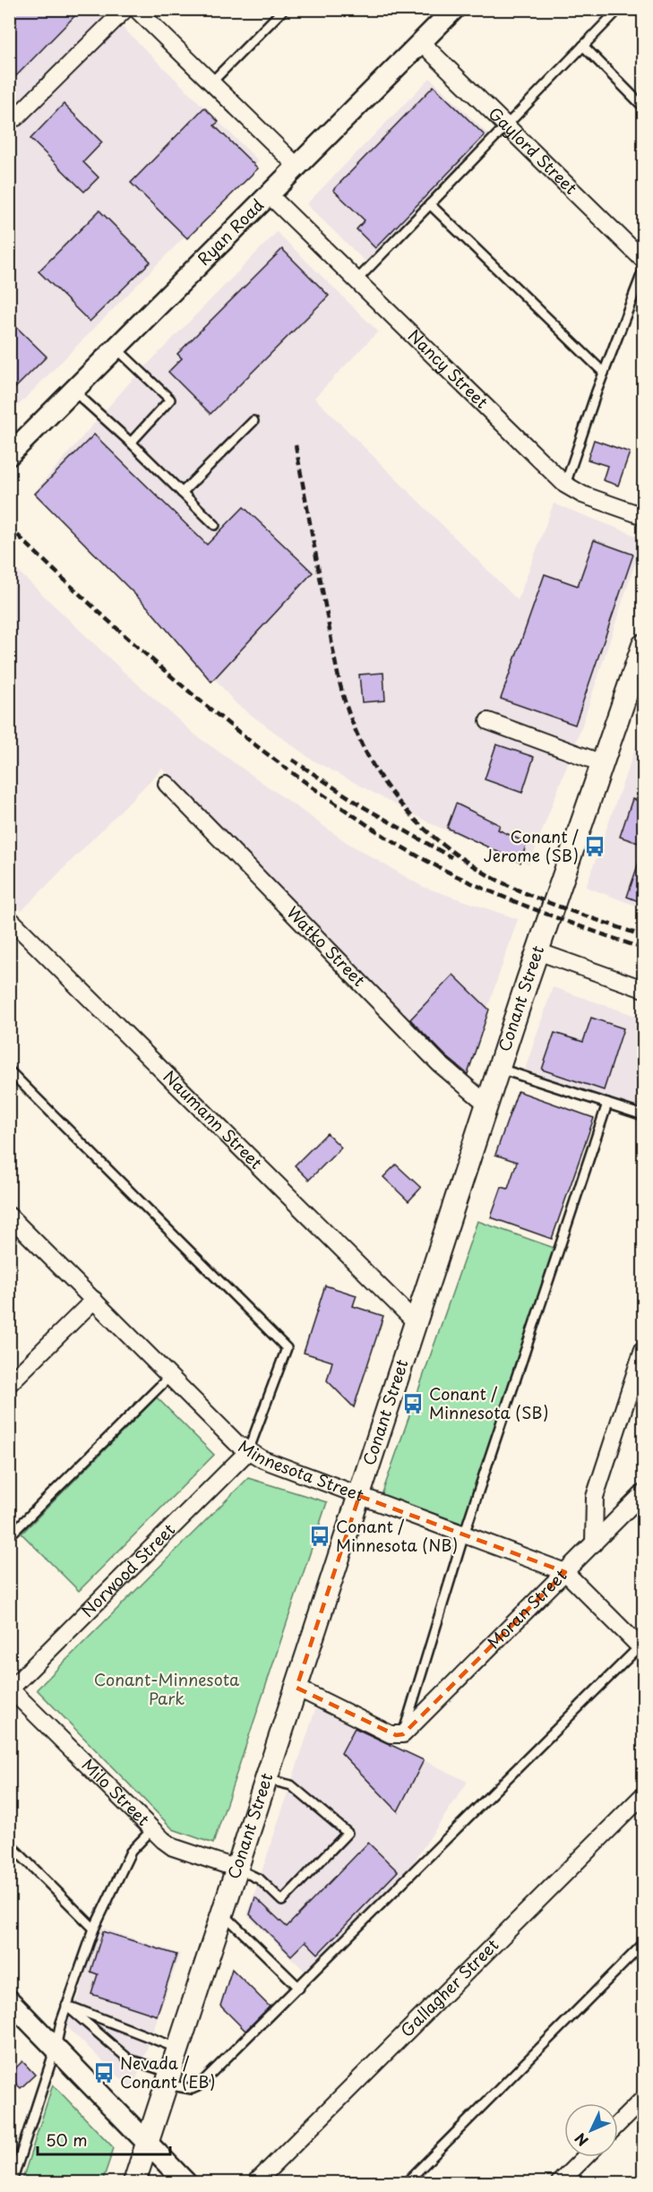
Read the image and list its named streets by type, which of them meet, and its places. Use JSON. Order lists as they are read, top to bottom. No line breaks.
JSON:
{"streets":{"main road":["Conant Street"],"street":["Gaylord Street","Ryan Road","Nancy Street","Watko Street","Naumann Street","Minnesota Street","Norwood Street","Moran Street","Milo Street","Gallagher Street"]},"crossings":[["Gaylord Street","Ryan Road"],["Ryan Road","Nancy Street"],["Watko Street","Conant Street"],["Conant Street","Naumann Street"],["Conant Street","Minnesota Street"],["Conant Street","Milo Street"],["Minnesota Street","Norwood Street"],["Minnesota Street","Moran Street"],["Norwood Street","Milo Street"]],"parks":["Conant-Minnesota Park"],"places":{"bus stop":["Conant / Jerome (SB)","Conant / Minnesota (SB)","Conant / Minnesota (NB)","Nevada / Conant (EB)"]},"scale_bar":"50 m","north":"bottom left"}
